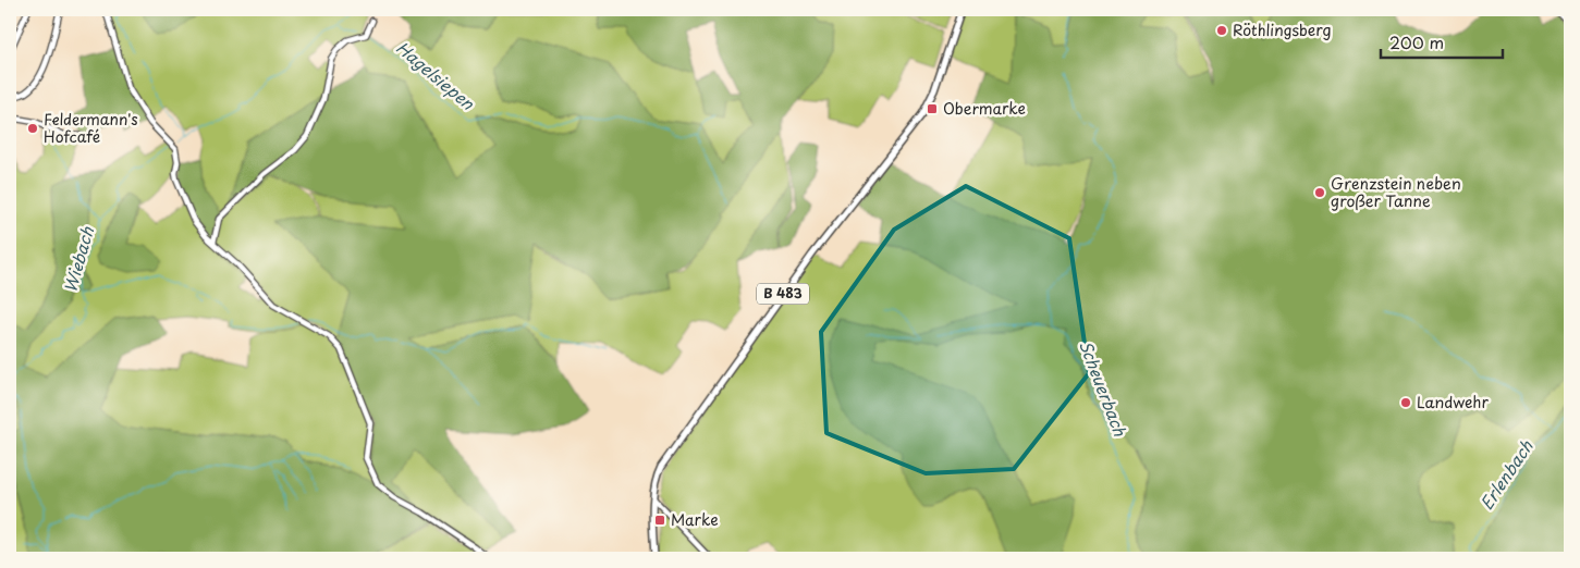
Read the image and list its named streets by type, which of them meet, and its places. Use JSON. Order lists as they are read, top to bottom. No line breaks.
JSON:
{"streets":{"main road":["B 483"]},"water":["Hagelsiepen","Wiebach","Scheuerbach","Erlenbach"],"places":{"other":["Röthlingsberg","Feldermann's Hofcafé","Grenzstein neben großer Tanne","Landwehr"],"transit":["Obermarke","Marke"]},"scale_bar":"200 m"}
